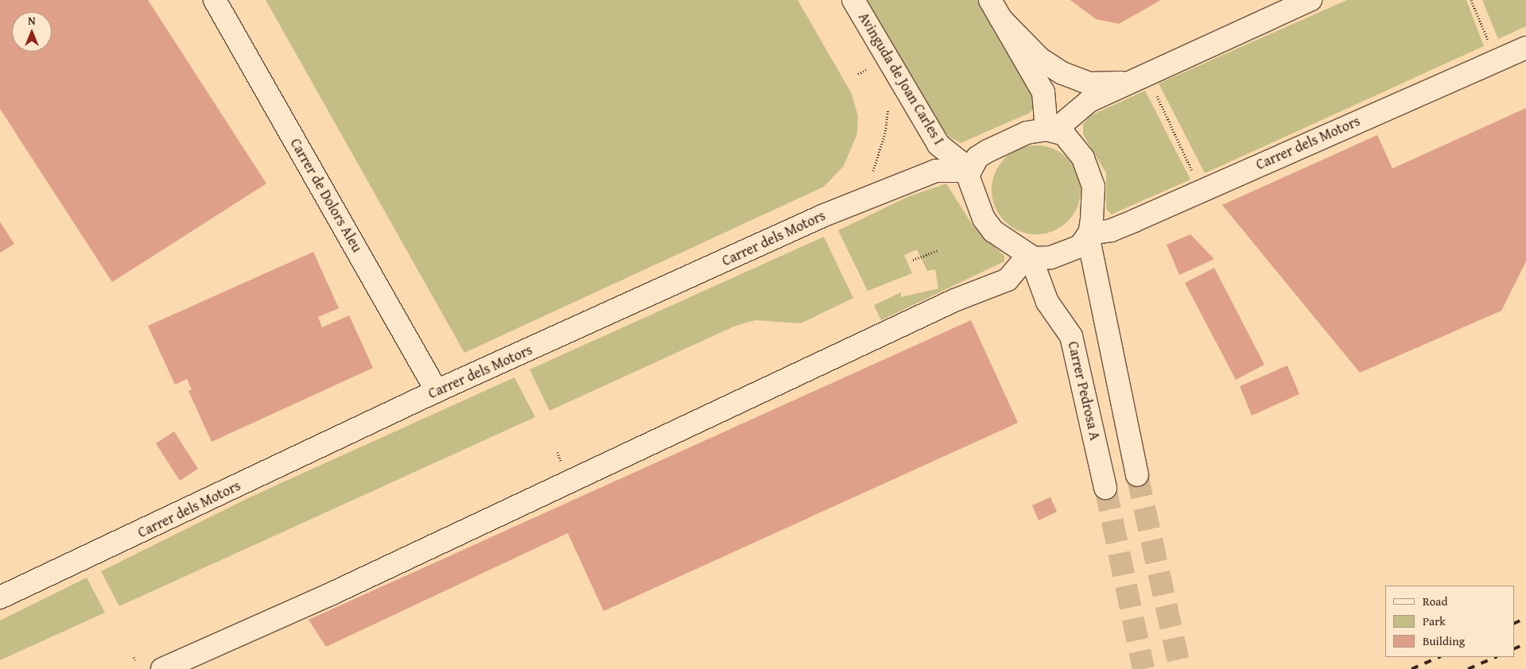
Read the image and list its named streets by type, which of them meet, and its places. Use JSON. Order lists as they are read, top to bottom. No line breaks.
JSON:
{"streets":{"street":["Avinguda de Joan Carles I","Carrer dels Motors","Carrer de Dolors Aleu","Carrer Pedrosa A"]},"crossings":[["Avinguda de Joan Carles I","Carrer dels Motors"],["Avinguda de Joan Carles I","Carrer Pedrosa A"],["Carrer dels Motors","Carrer de Dolors Aleu"],["Carrer dels Motors","Carrer Pedrosa A"]],"legend":["Road","Park","Building"],"north":"top"}
